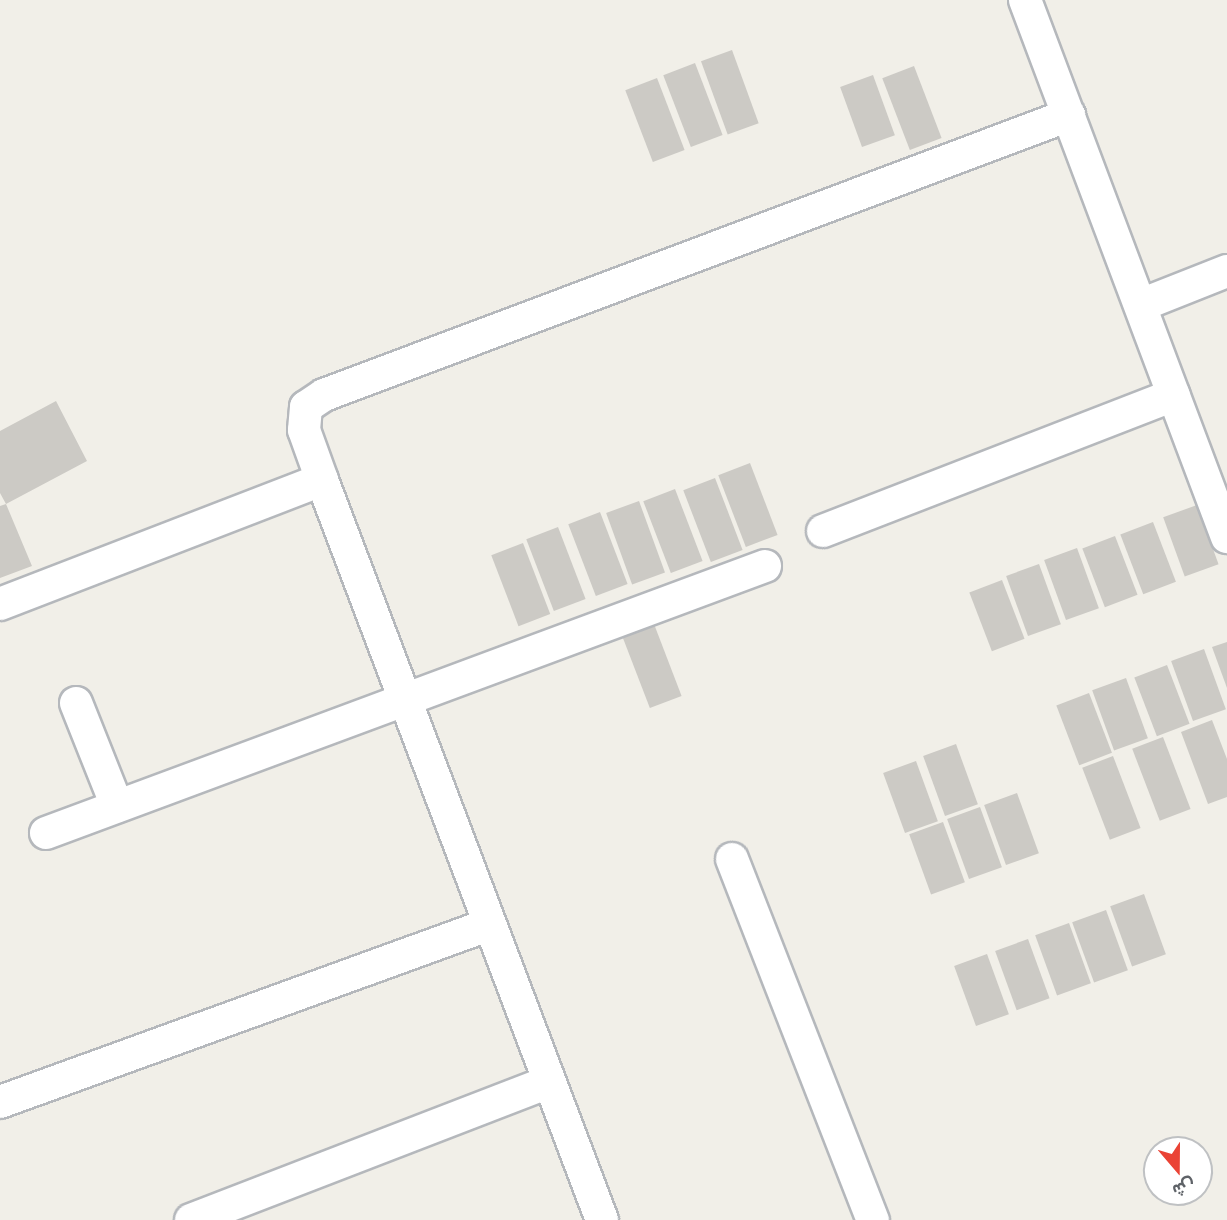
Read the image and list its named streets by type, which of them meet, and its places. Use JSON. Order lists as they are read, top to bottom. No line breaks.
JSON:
{"north":"bottom"}
